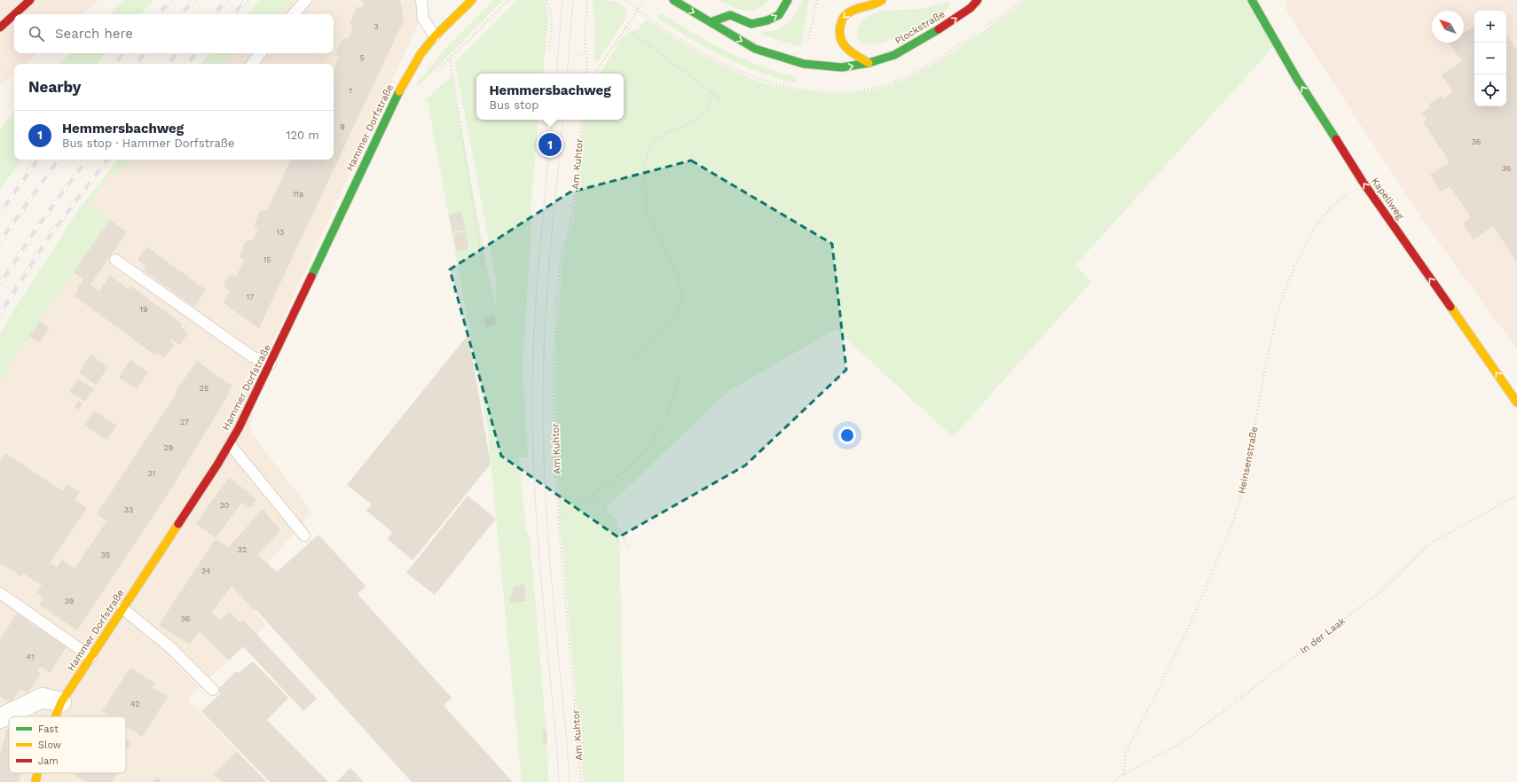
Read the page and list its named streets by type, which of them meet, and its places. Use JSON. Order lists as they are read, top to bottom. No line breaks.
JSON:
{"streets":{"street":["Plockstraße","Hammer Dorfstraße","Kapellweg"],"path":["Am Kuhtor","Heinsenstraße","In der Laak"]},"crossings":[["Kapellweg","Heinsenstraße"],["Heinsenstraße","In der Laak"]],"one_way":["Plockstraße","Kapellweg"],"house_numbers":["3","5","7","9","36","36","11a","13","15","17","19","25","27","29","31","30","33","32","35","34","39","36","41","42"],"legend":["Fast","Slow","Jam"],"north":"top left","page":{"map_buttons":["+","−"],"search":"Search here","heading":"Nearby","popup":["Hemmersbachweg","Bus stop"],"list":[{"mark":"1","name":"Hemmersbachweg","note":"Bus stop · Hammer Dorfstraße","value":"120 m"}],"pins":"1"}}
